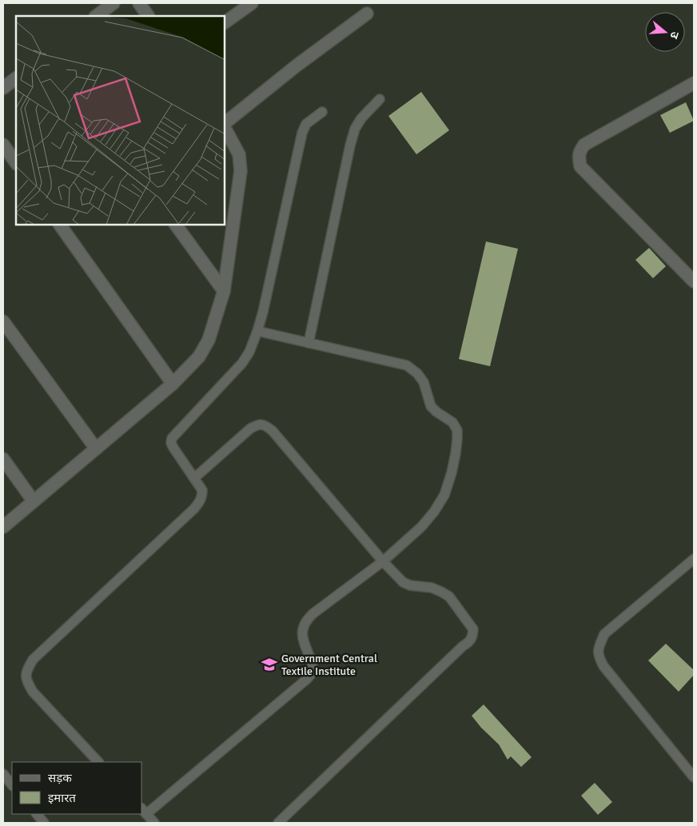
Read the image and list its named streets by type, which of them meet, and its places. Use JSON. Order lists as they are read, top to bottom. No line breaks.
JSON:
{"places":{"school or university":["Government Central Textile Institute"]},"legend":["सड़क","इमारत"],"north":"right"}
